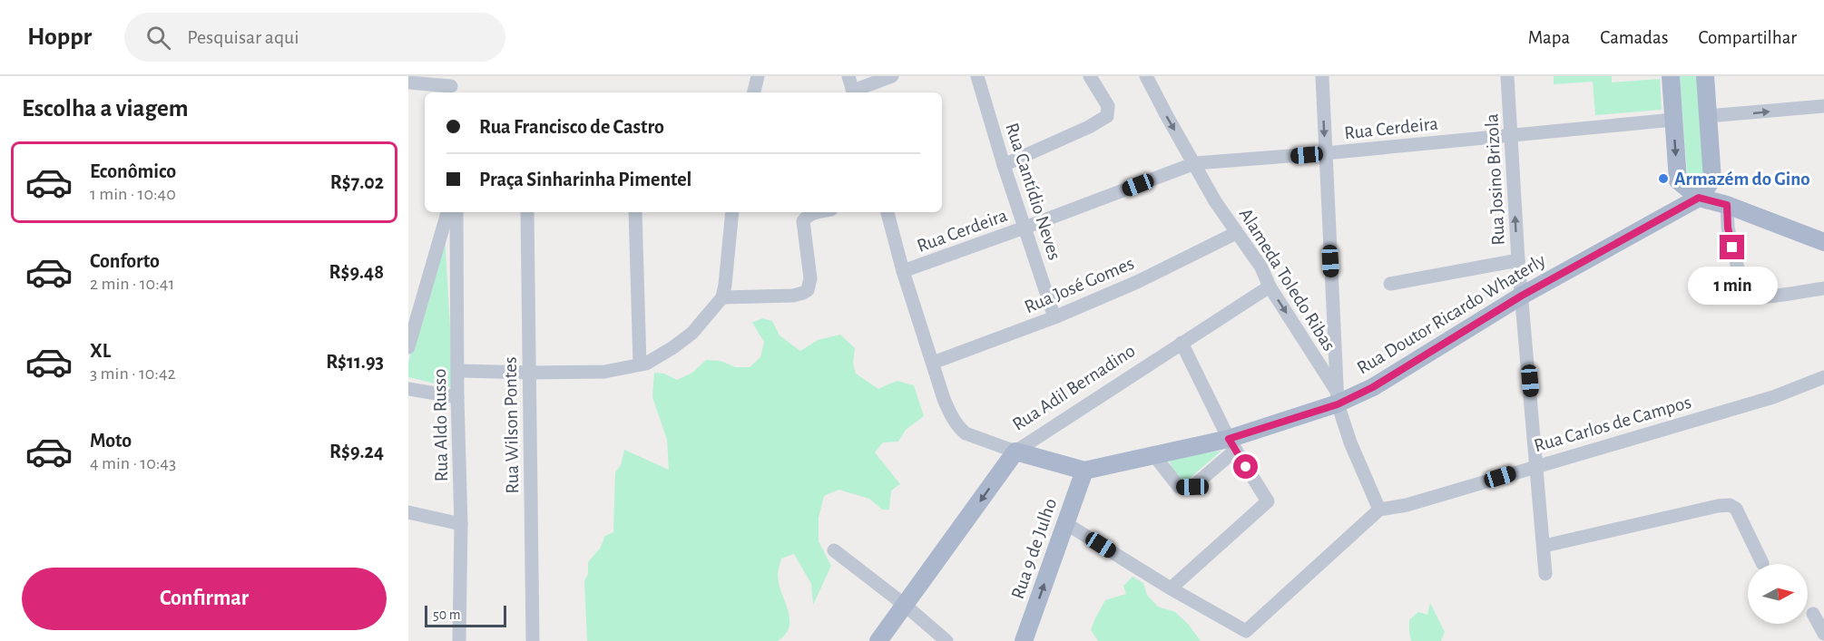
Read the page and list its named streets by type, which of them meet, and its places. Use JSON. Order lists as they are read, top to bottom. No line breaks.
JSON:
{"streets":{"main road":["Rua Doutor Ricardo Whaterly","Rua Adil Bernadino","Rua 9 de Julho"],"street":["Rua Cerdeira","Rua Josino Brizola","Rua Cantídio Neves","Alameda Toledo Ribas","Rua José Gomes","Rua Carlos de Campos","Rua Aldo Russo","Rua Wilson Pontes"]},"crossings":[["Rua Cerdeira","Rua Josino Brizola"],["Rua Cerdeira","Rua Cantídio Neves"],["Rua Cerdeira","Alameda Toledo Ribas"],["Rua Josino Brizola","Rua Doutor Ricardo Whaterly"],["Rua Josino Brizola","Rua Carlos de Campos"],["Rua Cantídio Neves","Rua José Gomes"],["Alameda Toledo Ribas","Rua José Gomes"],["Alameda Toledo Ribas","Rua Doutor Ricardo Whaterly"],["Alameda Toledo Ribas","Rua Adil Bernadino"],["Alameda Toledo Ribas","Rua Carlos de Campos"],["Rua Doutor Ricardo Whaterly","Rua 9 de Julho"]],"one_way":["Rua Adil Bernadino","Rua 9 de Julho"],"places":["Armazém do Gino"],"scale_bar":"50 m","north":"right","page":{"header":"Hoppr","search":"Pesquisar aqui","nav":["Mapa","Camadas","Compartilhar"],"heading":"Escolha a viagem","banner":["Rua Francisco de Castro","Praça Sinharinha Pimentel"],"list":[{"name":"Econômico","note":"1 min · 10:40","value":"R$7.02"},{"name":"Conforto","note":"2 min · 10:41","value":"R$9.48"},{"name":"XL","note":"3 min · 10:42","value":"R$11.93"},{"name":"Moto","note":"4 min · 10:43","value":"R$9.24"}],"bubble":"1 min","buttons":"Confirmar","scale":"50 m"}}
